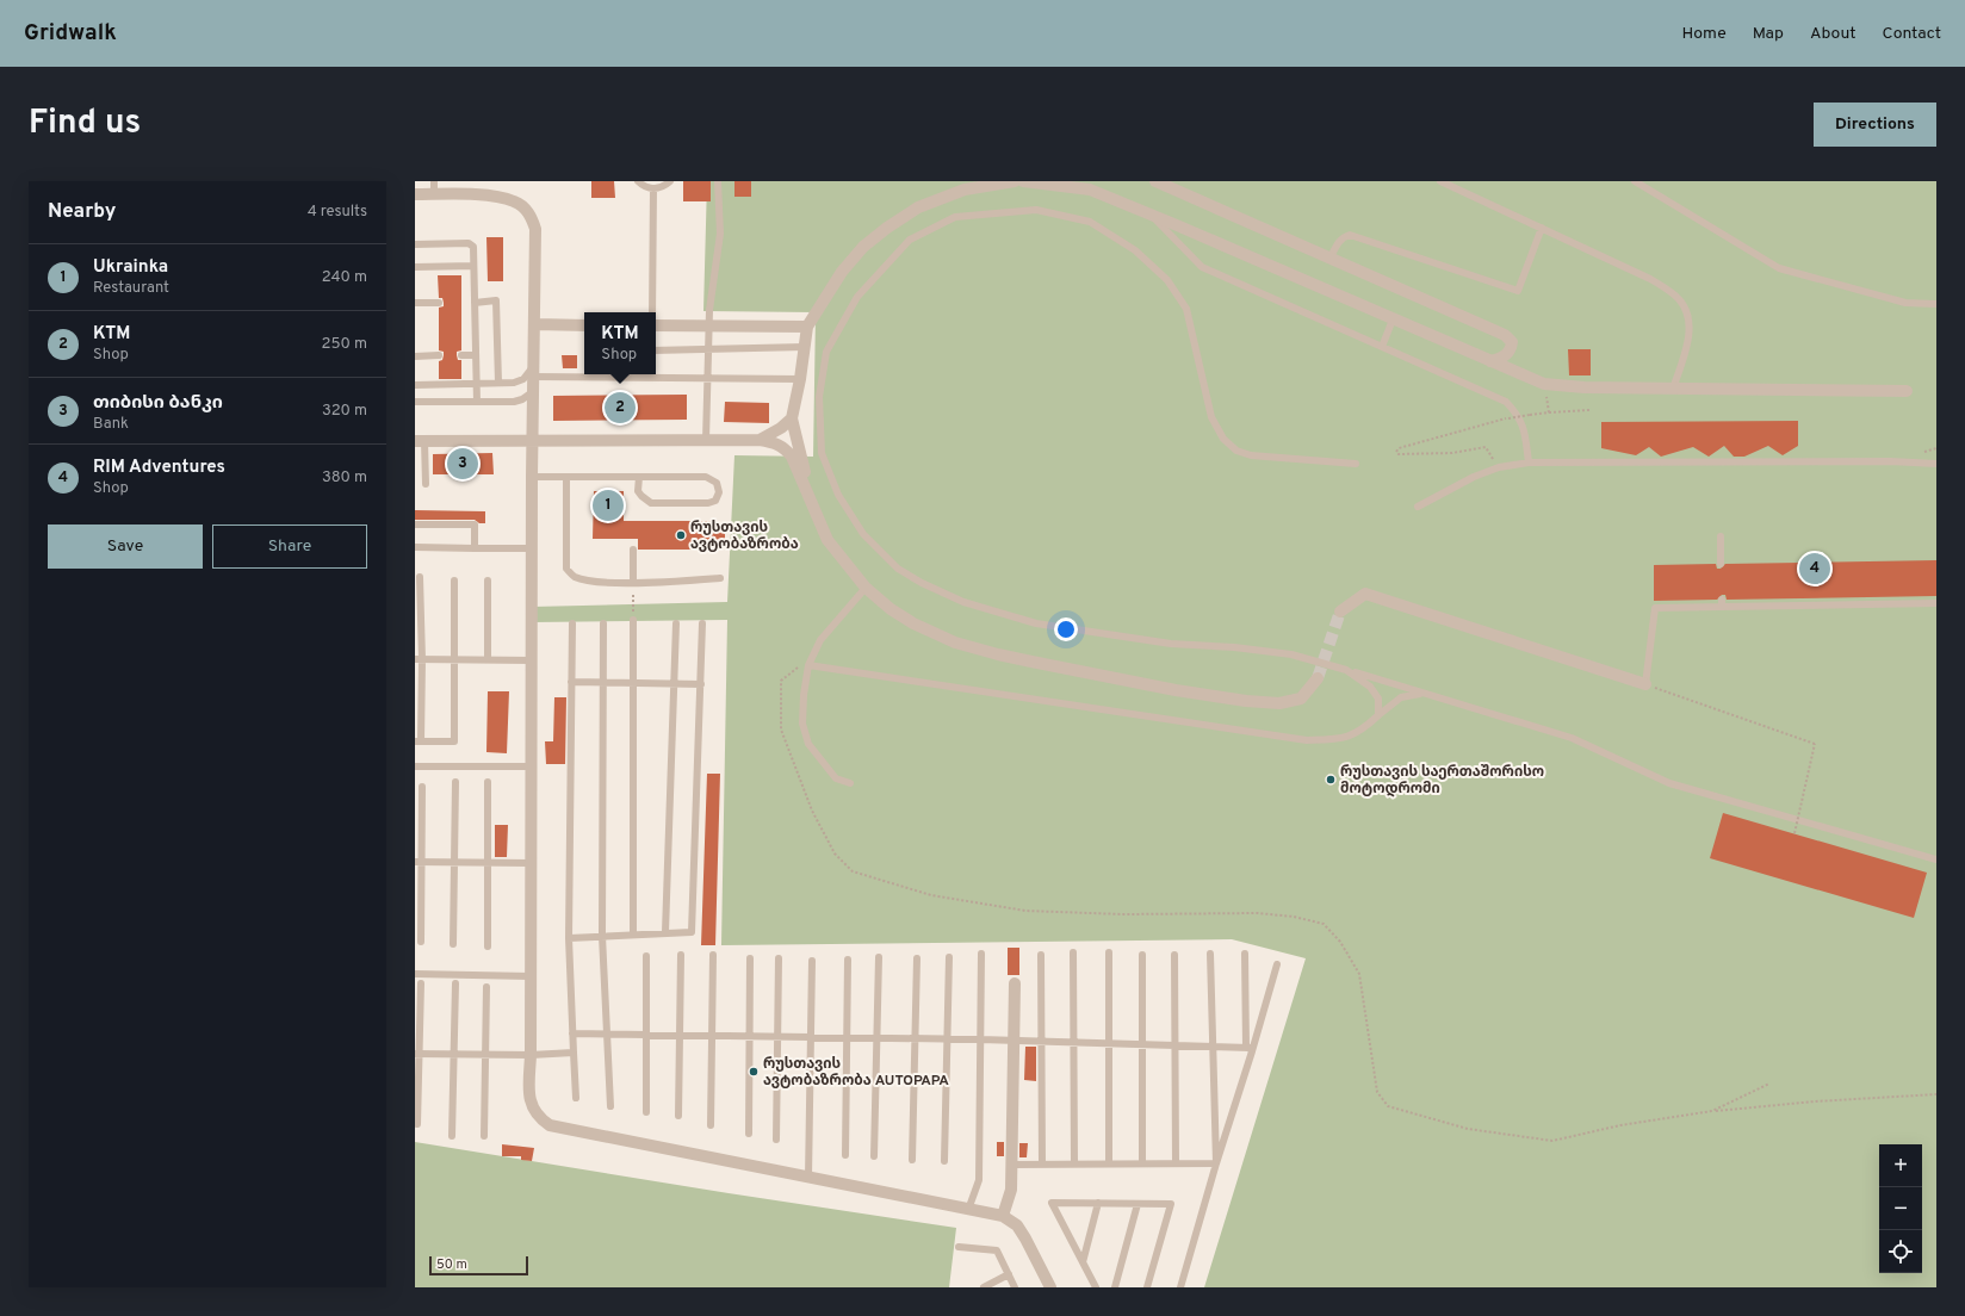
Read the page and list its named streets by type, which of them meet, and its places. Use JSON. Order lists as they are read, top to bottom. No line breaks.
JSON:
{"places":["რუსთავის ავტობაზრობა","რუსთავის საერთაშორისო მოტოდრომი","რუსთავის ავტობაზრობა AUTOPAPA"],"scale_bar":"50 m","page":{"header":"Gridwalk","nav":["Home","Map","About","Contact"],"title":"Find us","buttons":["Directions",["Save","Share"]],"heading":["Nearby","4 results"],"list":[{"mark":"1","name":"Ukrainka","note":"Restaurant","value":"240 m"},{"mark":"2","name":"KTM","note":"Shop","value":"250 m"},{"mark":"3","name":"თიბისი ბანკი","note":"Bank","value":"320 m"},{"mark":"4","name":"RIM Adventures","note":"Shop","value":"380 m"}],"popup":["KTM","Shop"],"pins":["2","3","1","4"],"map_buttons":["+","−"],"scale":"50 m"}}
